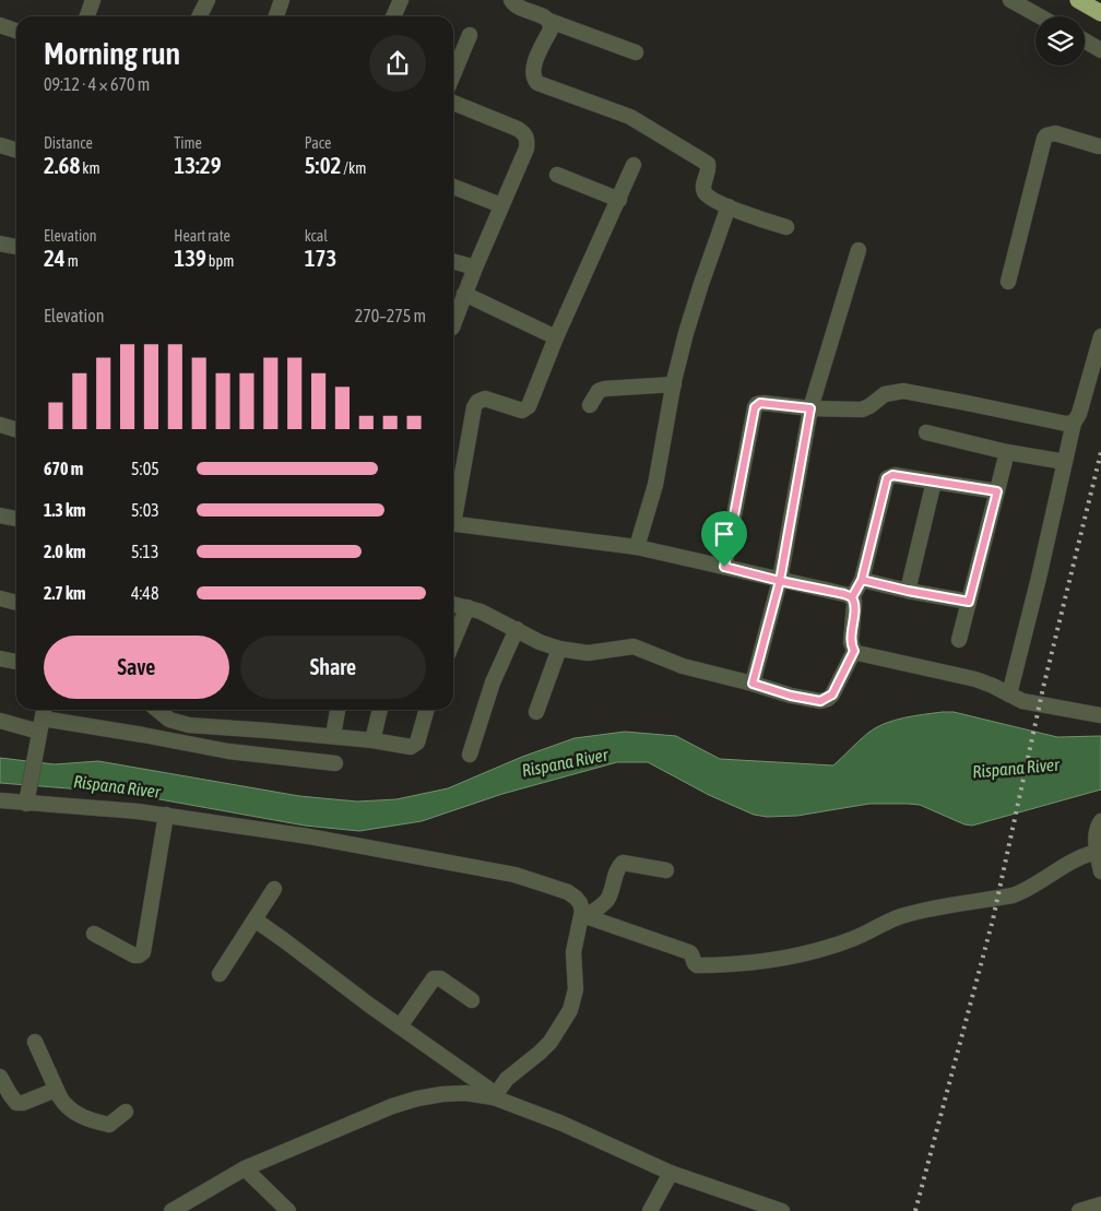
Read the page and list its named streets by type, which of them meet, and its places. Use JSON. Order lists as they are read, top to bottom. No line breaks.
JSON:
{"water":["Rispana River"],"page":{"heading":["Morning run","09:12 · 4 × 670 m"],"stats":[["Distance","2.68 km"],["Time","13:29"],["Pace","5:02 /km"],["Elevation","24 m"],["Heart rate","139 bpm"],["kcal","173"]],"chart":["Elevation","270–275 m"],"list":[{"name":"670 m","note":"5:05"},{"name":"1.3 km","note":"5:03"},{"name":"2.0 km","note":"5:13"},{"name":"2.7 km","note":"4:48"}],"buttons":["Save","Share"]}}
